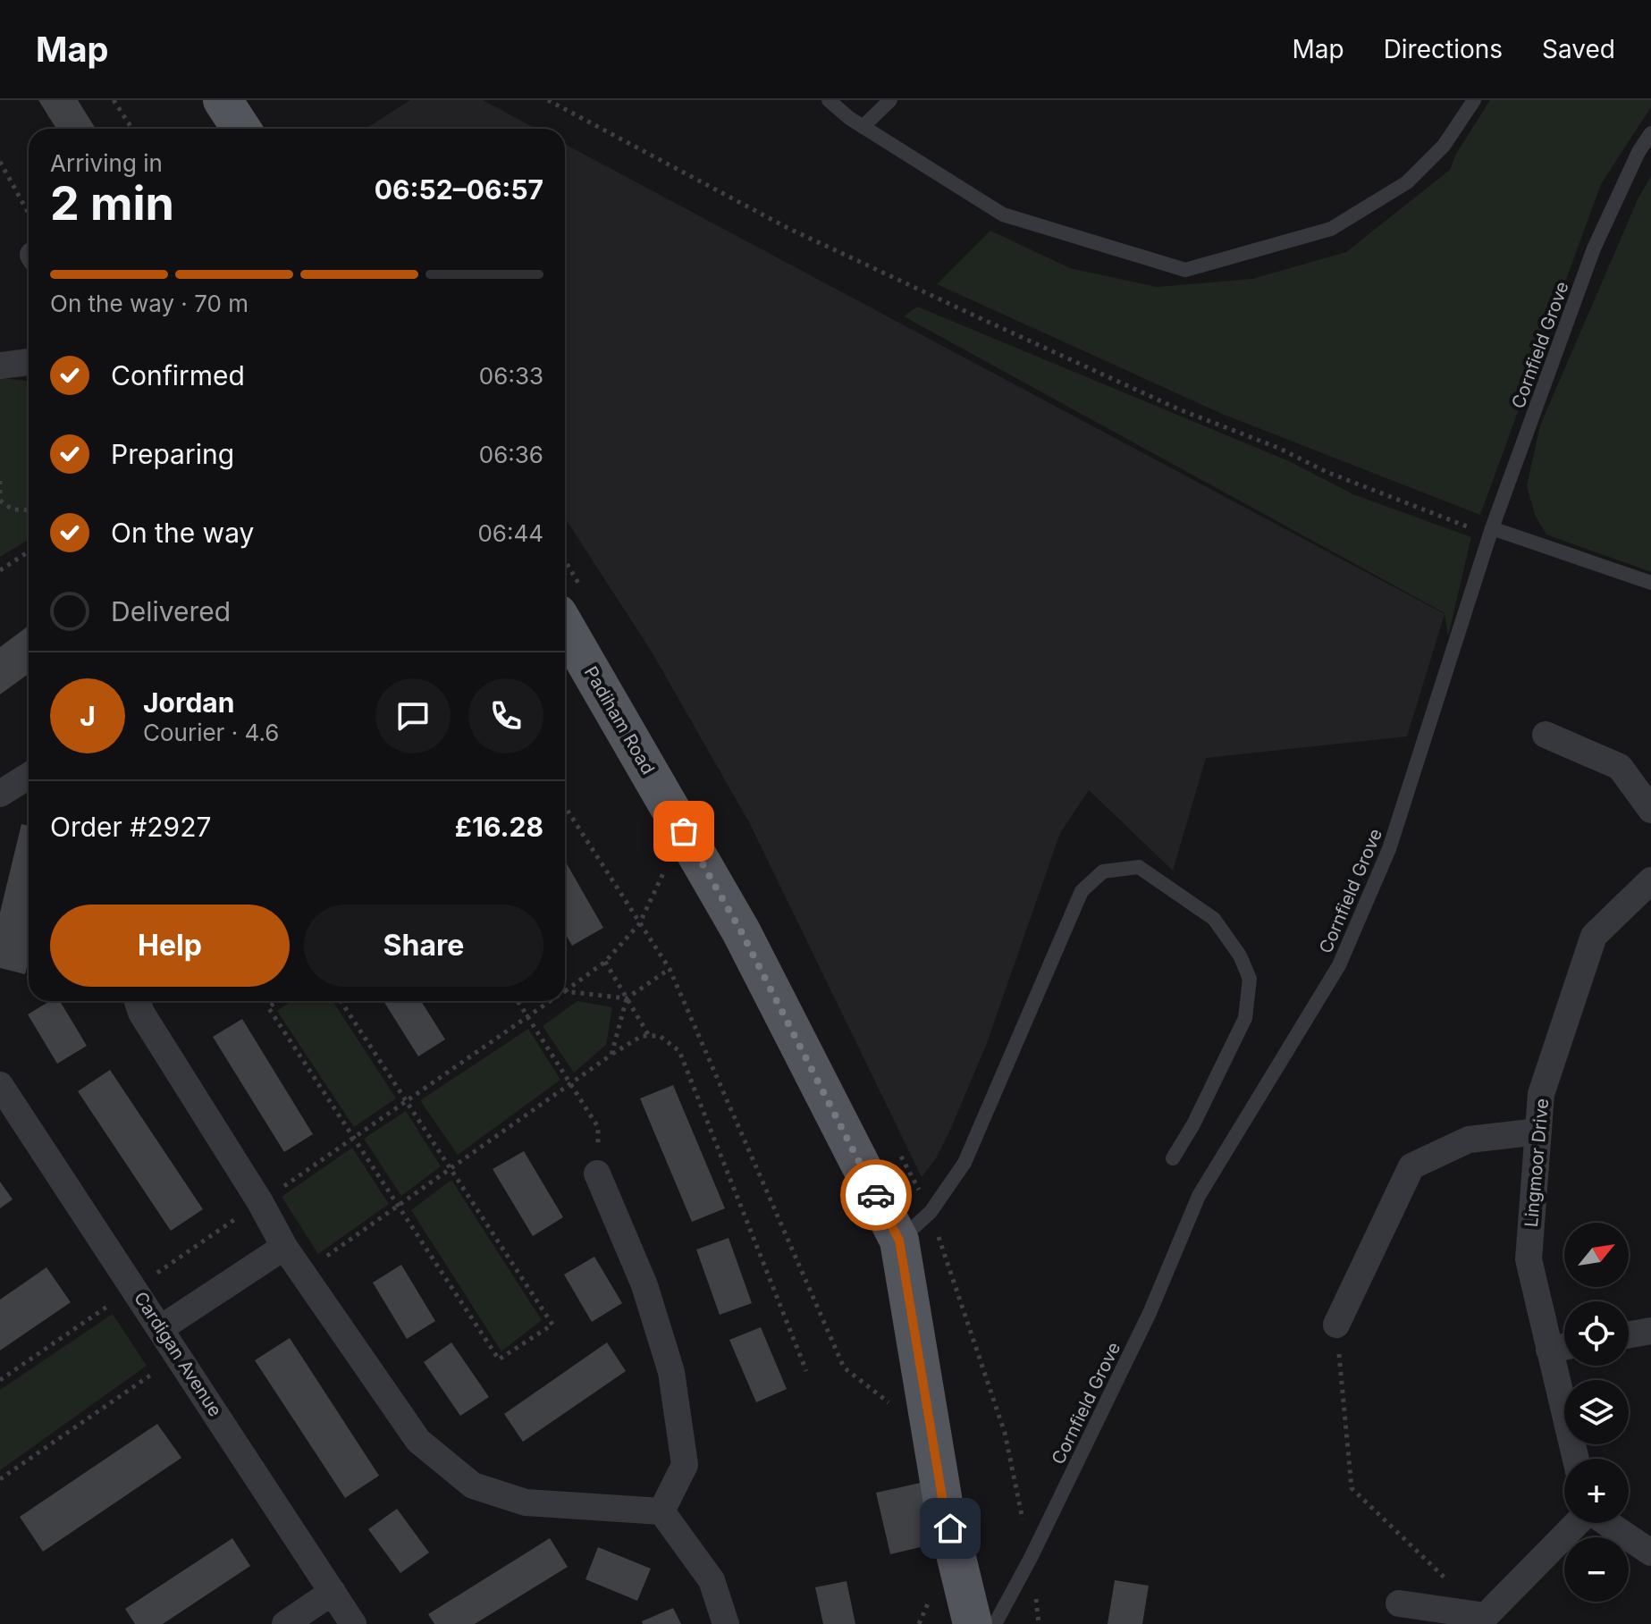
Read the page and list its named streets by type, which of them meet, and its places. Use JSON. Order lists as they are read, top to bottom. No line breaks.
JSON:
{"streets":{"main road":["Padiham Road"],"street":["Lingmoor Drive","Cardigan Avenue"],"lane":["Cornfield Grove"]},"north":"top right","page":{"header":"Map","nav":["Map","Directions","Saved"],"heading":["2 min","Arriving in","06:52–06:57"],"panel":["Jordan","Courier · 4.6","Order #2927","£16.28"],"bar":"On the way · 70 m","list":[["Confirmed","06:33"],["Preparing","06:36"],["On the way","06:44"],"Delivered"],"round":"J","buttons":["Help","Share"],"map_buttons":["+","−"]}}
